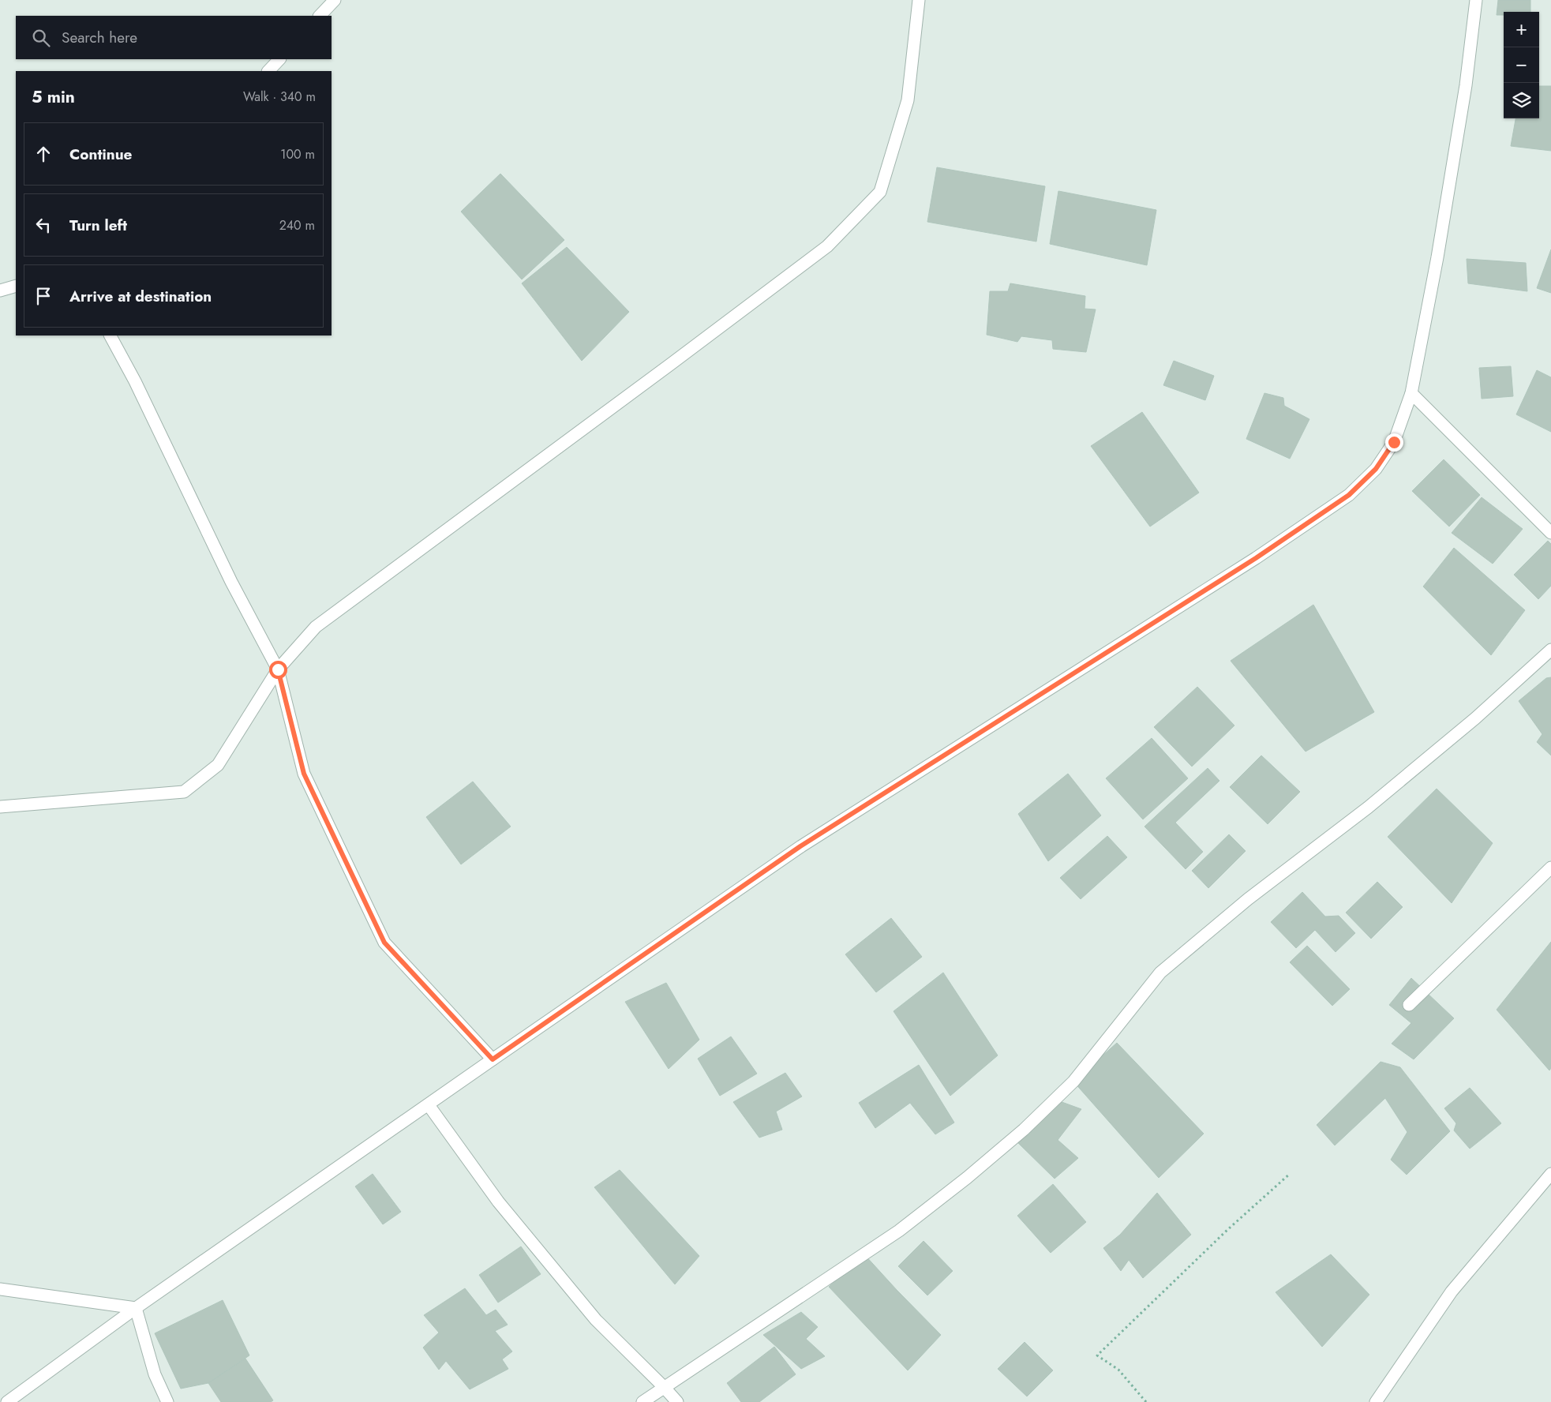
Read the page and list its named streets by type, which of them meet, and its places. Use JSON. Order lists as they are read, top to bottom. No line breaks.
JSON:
{"page":{"map_buttons":["+","−"],"search":"Search here","heading":["5 min","Walk · 340 m"],"list":[["Continue","100 m"],["Turn left","240 m"],"Arrive at destination"]}}
